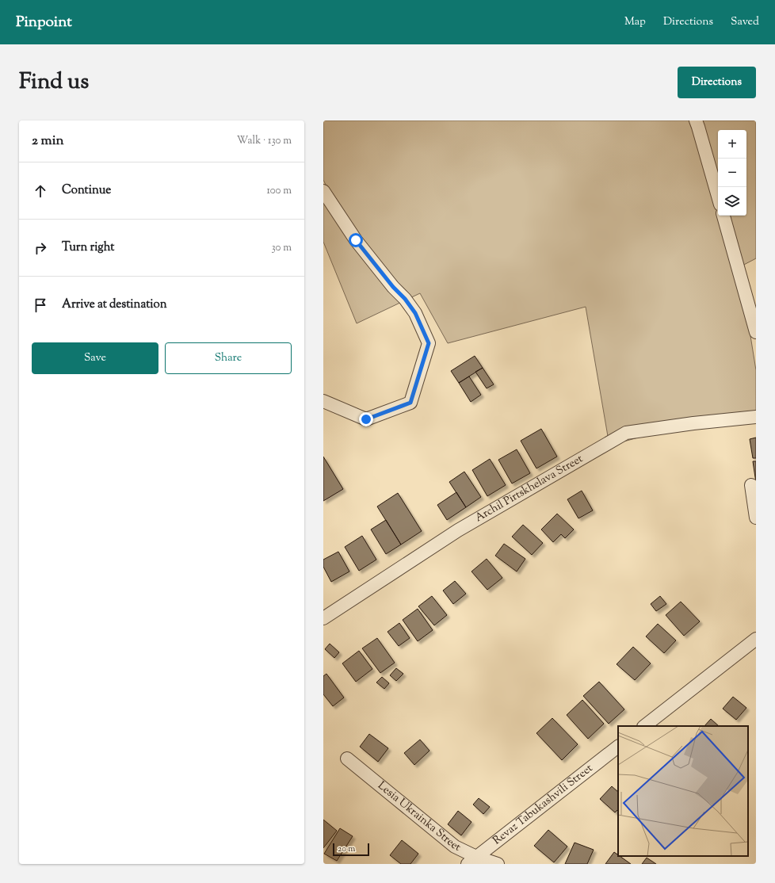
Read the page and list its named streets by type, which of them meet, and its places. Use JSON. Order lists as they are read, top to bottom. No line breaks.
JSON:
{"streets":{"street":["Archil Pirtskhelava Street","Revaz Tabukashvili Street","Lesia Ukrainka Street"]},"crossings":[["Revaz Tabukashvili Street","Lesia Ukrainka Street"]],"scale_bar":"20 m","page":{"header":"Pinpoint","nav":["Map","Directions","Saved"],"title":"Find us","buttons":["Directions",["Save","Share"]],"heading":["2 min","Walk · 130 m"],"map_buttons":["+","−"],"list":[["Continue","100 m"],["Turn right","30 m"],"Arrive at destination"],"scale":"20 m"}}
